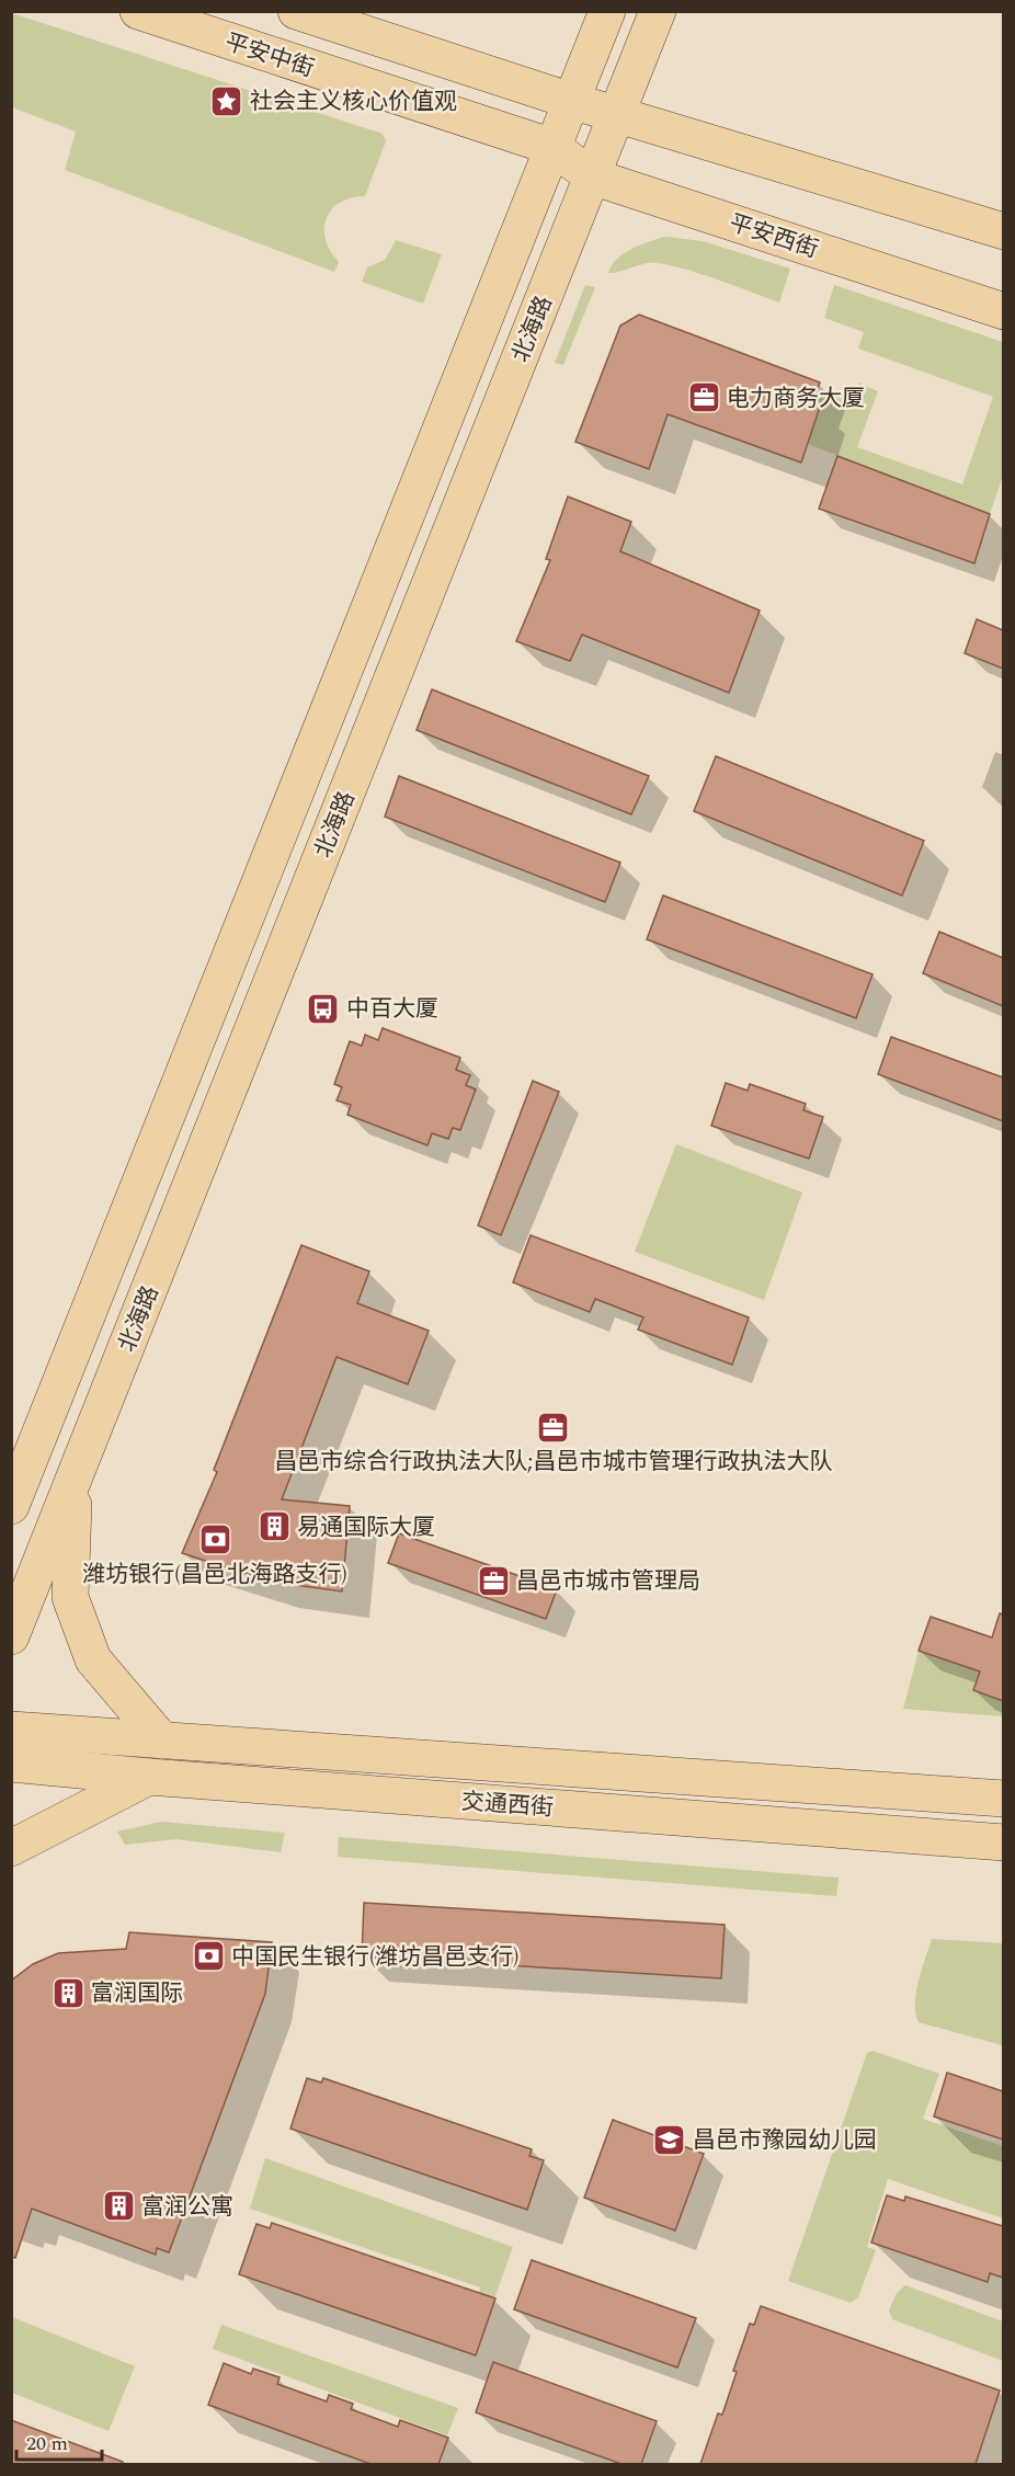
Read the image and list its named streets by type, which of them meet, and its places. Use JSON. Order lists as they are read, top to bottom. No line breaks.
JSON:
{"streets":{"main road":["平安中街","平安西街","北海路","交通西街"]},"crossings":[["平安中街","平安西街"],["平安中街","北海路"],["平安西街","北海路"]],"places":{"place":["社会主义核心价值观"],"office":["电力商务大厦","昌邑市综合行政执法大队;昌邑市城市管理行政执法大队","昌邑市城市管理局"],"bus stop":["中百大厦"],"building":["易通国际大厦","富润国际","富润公寓"],"bank":["潍坊银行(昌邑北海路支行)","中国民生银行(潍坊昌邑支行)"],"school or university":["昌邑市豫园幼儿园"]},"scale_bar":"20 m"}
